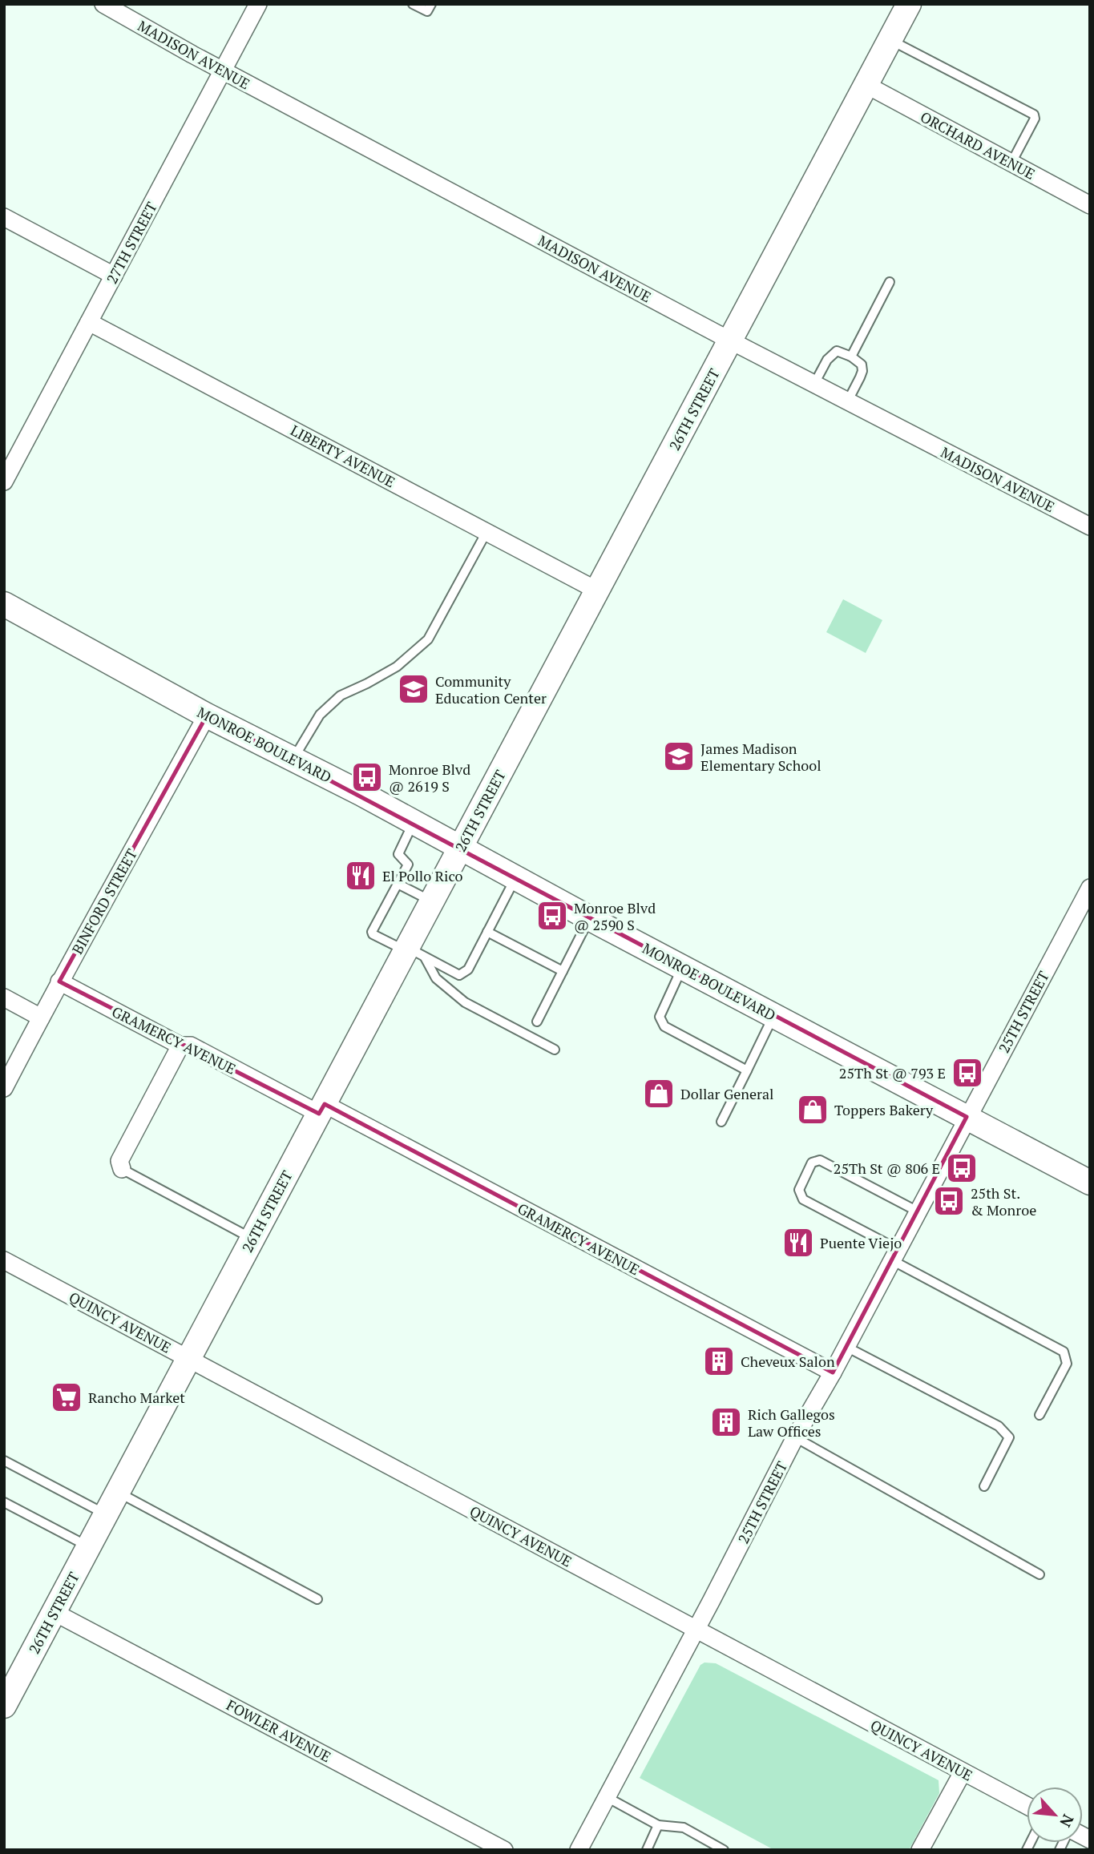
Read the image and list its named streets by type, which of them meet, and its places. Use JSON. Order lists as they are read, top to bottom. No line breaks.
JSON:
{"streets":{"street":["MADISON AVENUE","ORCHARD AVENUE","27TH STREET","26TH STREET","LIBERTY AVENUE","MONROE BOULEVARD","BINFORD STREET","25TH STREET","GRAMERCY AVENUE","QUINCY AVENUE","FOWLER AVENUE"]},"crossings":[["MADISON AVENUE","27TH STREET"],["MADISON AVENUE","26TH STREET"],["ORCHARD AVENUE","26TH STREET"],["27TH STREET","LIBERTY AVENUE"],["26TH STREET","LIBERTY AVENUE"],["26TH STREET","MONROE BOULEVARD"],["26TH STREET","GRAMERCY AVENUE"],["26TH STREET","QUINCY AVENUE"],["26TH STREET","FOWLER AVENUE"],["MONROE BOULEVARD","BINFORD STREET"],["MONROE BOULEVARD","25TH STREET"],["BINFORD STREET","GRAMERCY AVENUE"],["25TH STREET","GRAMERCY AVENUE"],["25TH STREET","QUINCY AVENUE"]],"places":{"school or university":["Community Education Center","James Madison Elementary School"],"bus stop":["Monroe Blvd @ 2619 S","Monroe Blvd @ 2590 S","25Th St @ 793 E","25Th St @ 806 E","25th St. & Monroe"],"restaurant":["El Pollo Rico","Puente Viejo"],"shop":["Dollar General","Toppers Bakery"],"building":["Cheveux Salon","Rich Gallegos Law Offices"],"supermarket":["Rancho Market"]},"north":"bottom right"}
